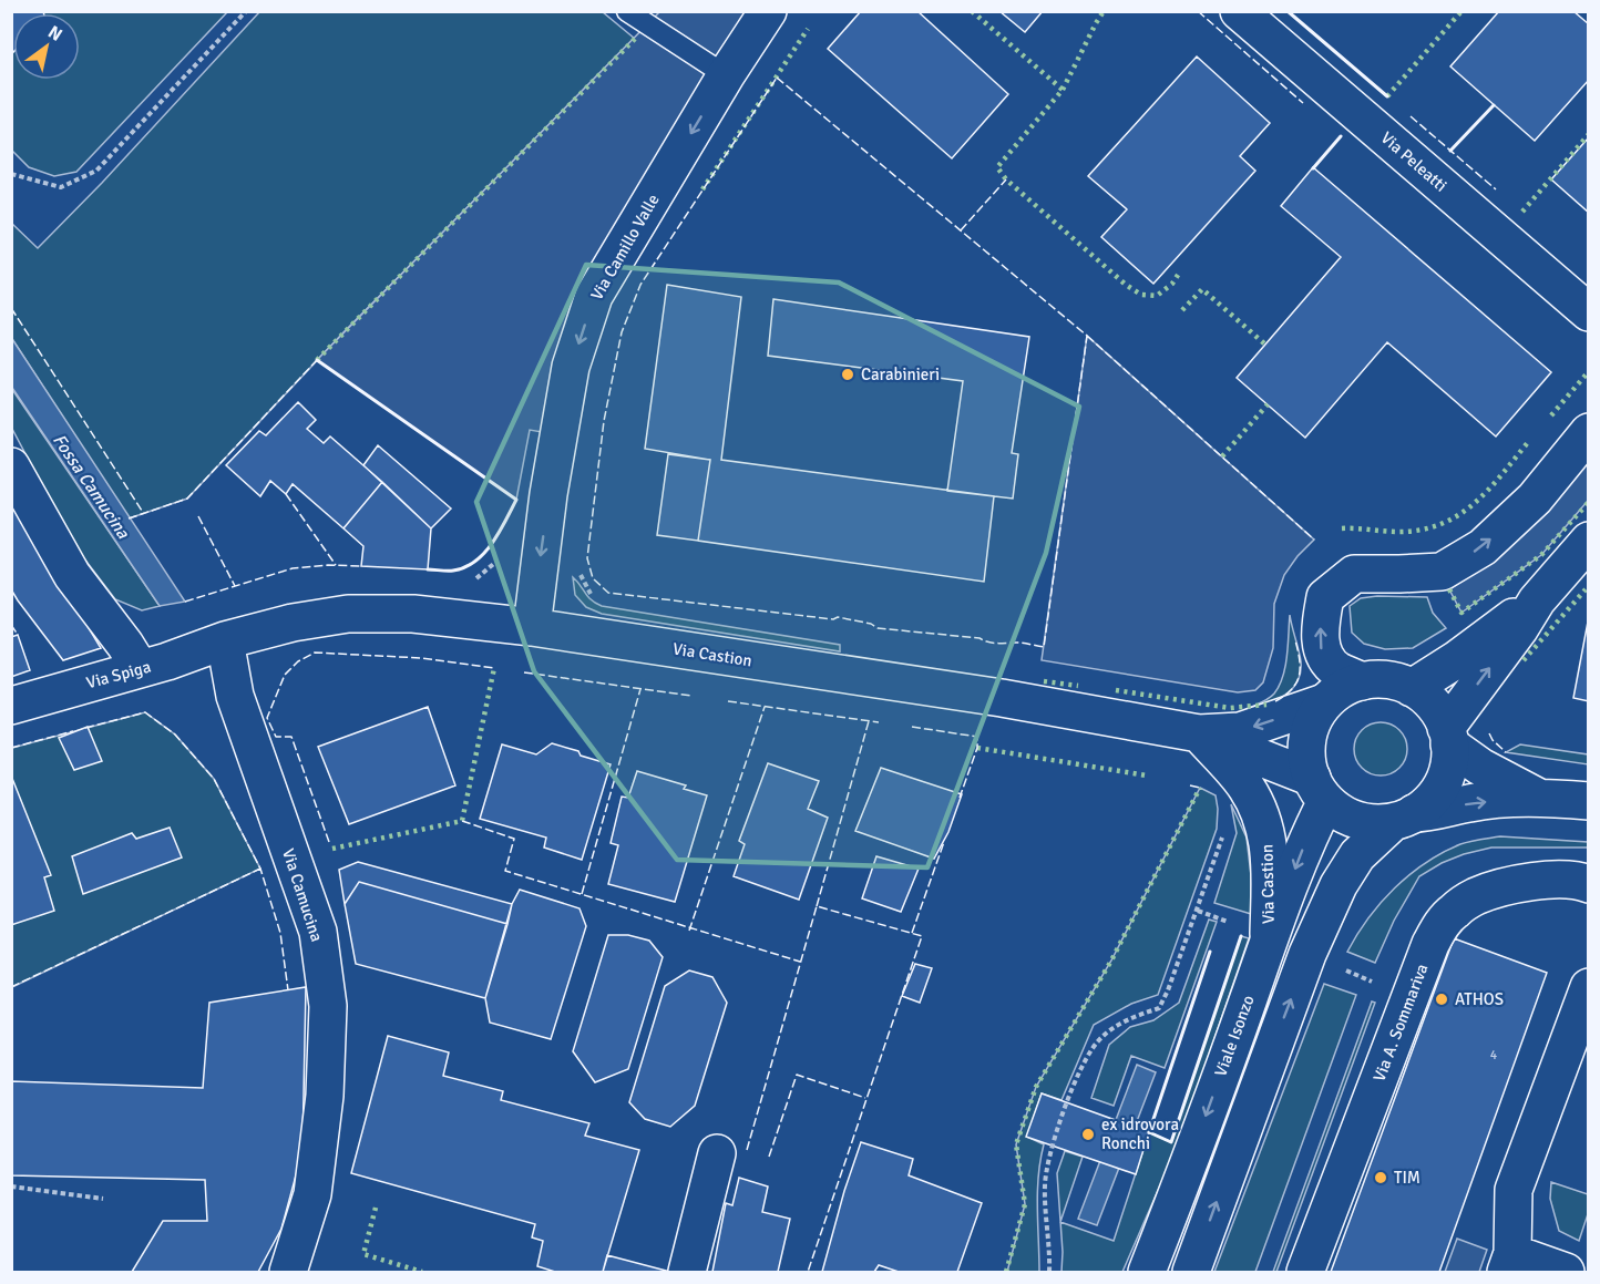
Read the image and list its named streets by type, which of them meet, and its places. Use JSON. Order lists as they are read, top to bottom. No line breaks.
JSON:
{"streets":{"street":["Via Peleatti","Via Camillo Valle","Via Castion","Via Spiga","Via Camucina","Via A. Sommariva","Viale Isonzo"]},"crossings":[["Via Camillo Valle","Via Castion"],["Via Castion","Via Spiga"],["Via Castion","Via Camucina"],["Via Castion","Viale Isonzo"],["Via Spiga","Via Camucina"]],"one_way":["Via Camillo Valle"],"water":["Fossa Camucina"],"places":["Carabinieri","ATHOS","ex idrovora Ronchi","TIM"],"house_numbers":["4"],"north":"top right"}
